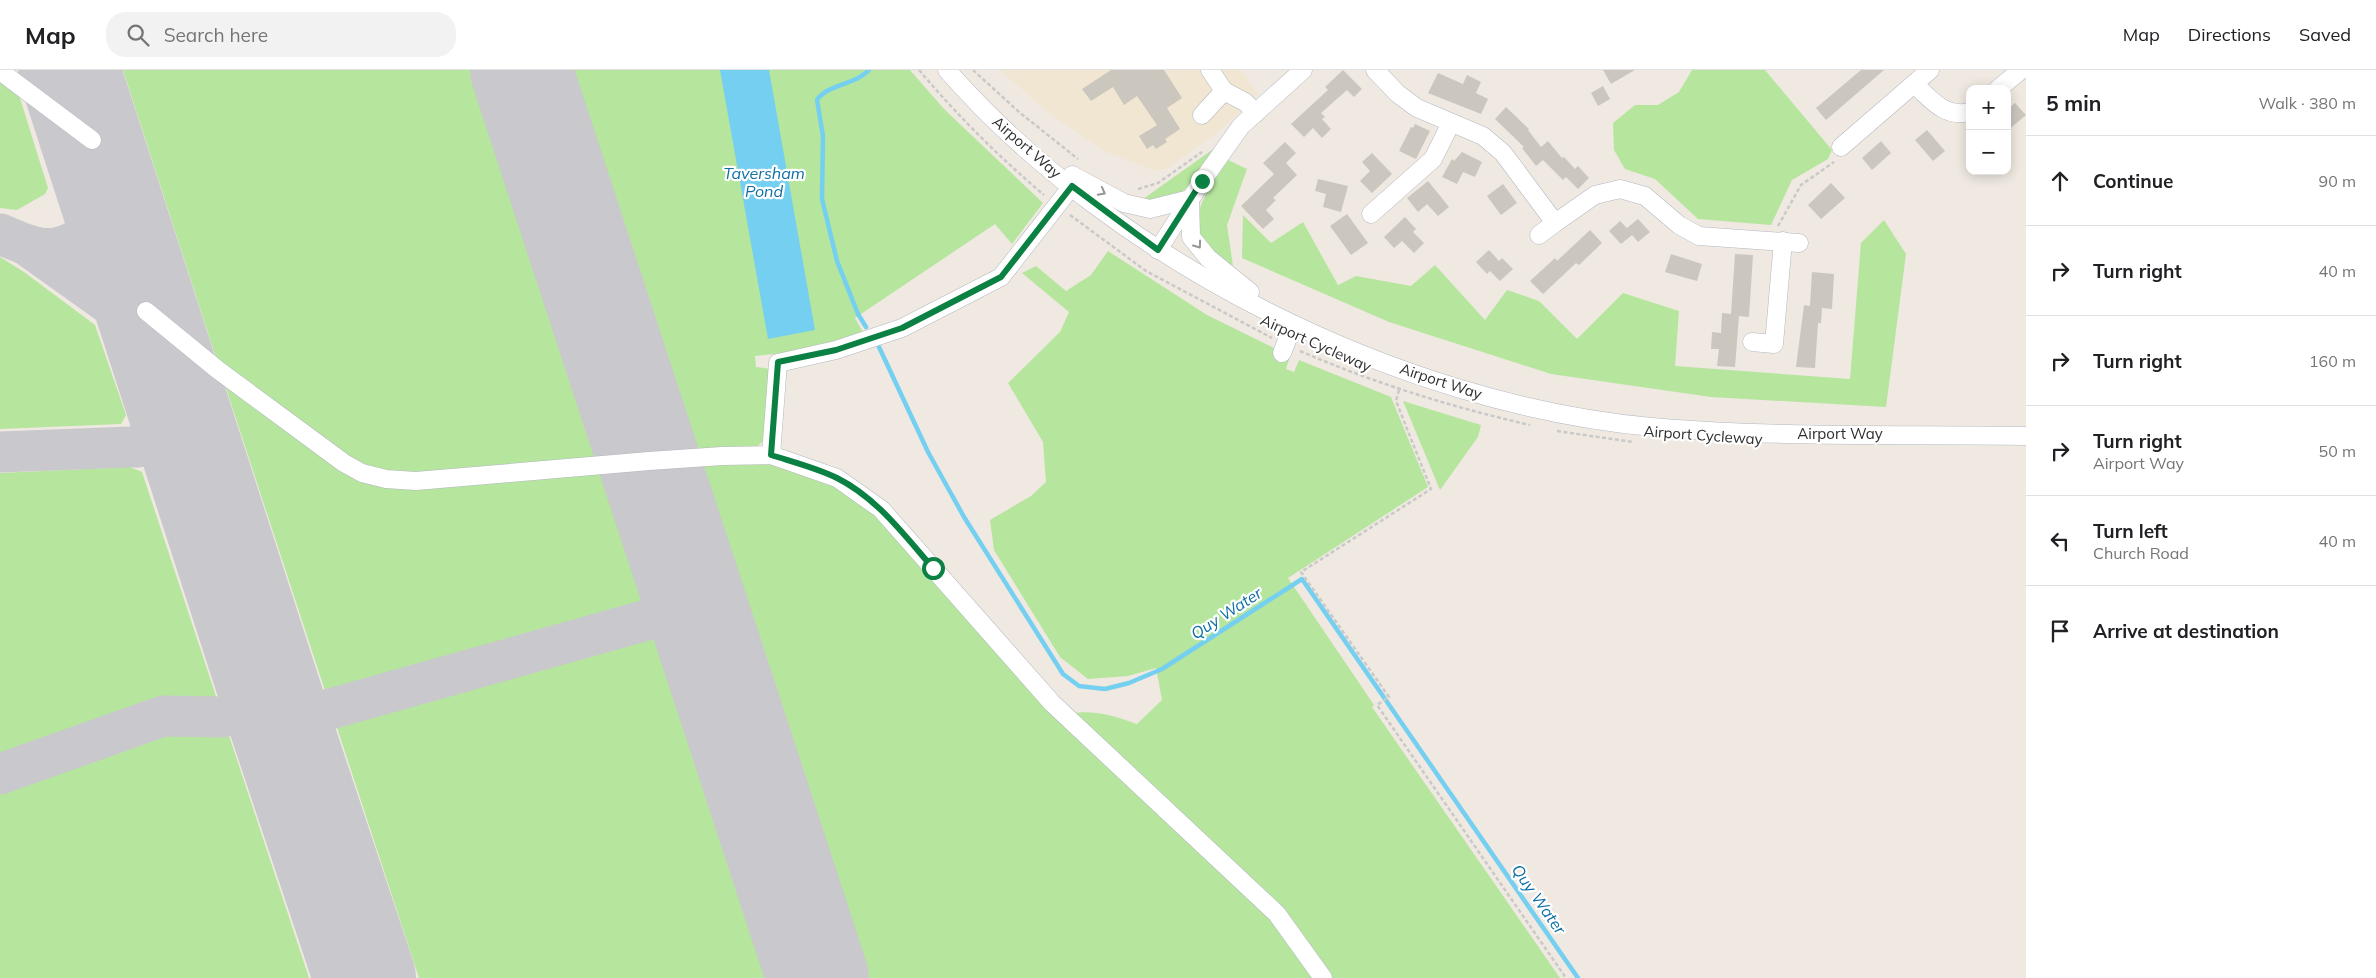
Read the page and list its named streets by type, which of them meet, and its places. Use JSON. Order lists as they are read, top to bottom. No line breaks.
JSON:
{"streets":{"street":["Airport Way"],"path":["Airport Cycleway"]},"water":["Taversham Pond","Quy Water"],"page":{"header":"Map","search":"Search here","nav":["Map","Directions","Saved"],"heading":["5 min","Walk · 380 m"],"map_buttons":["+","−"],"list":[["Continue","90 m"],["Turn right","40 m"],["Turn right","160 m"],["Turn right","Airport Way","50 m"],["Turn left","Church Road","40 m"],"Arrive at destination"]}}
